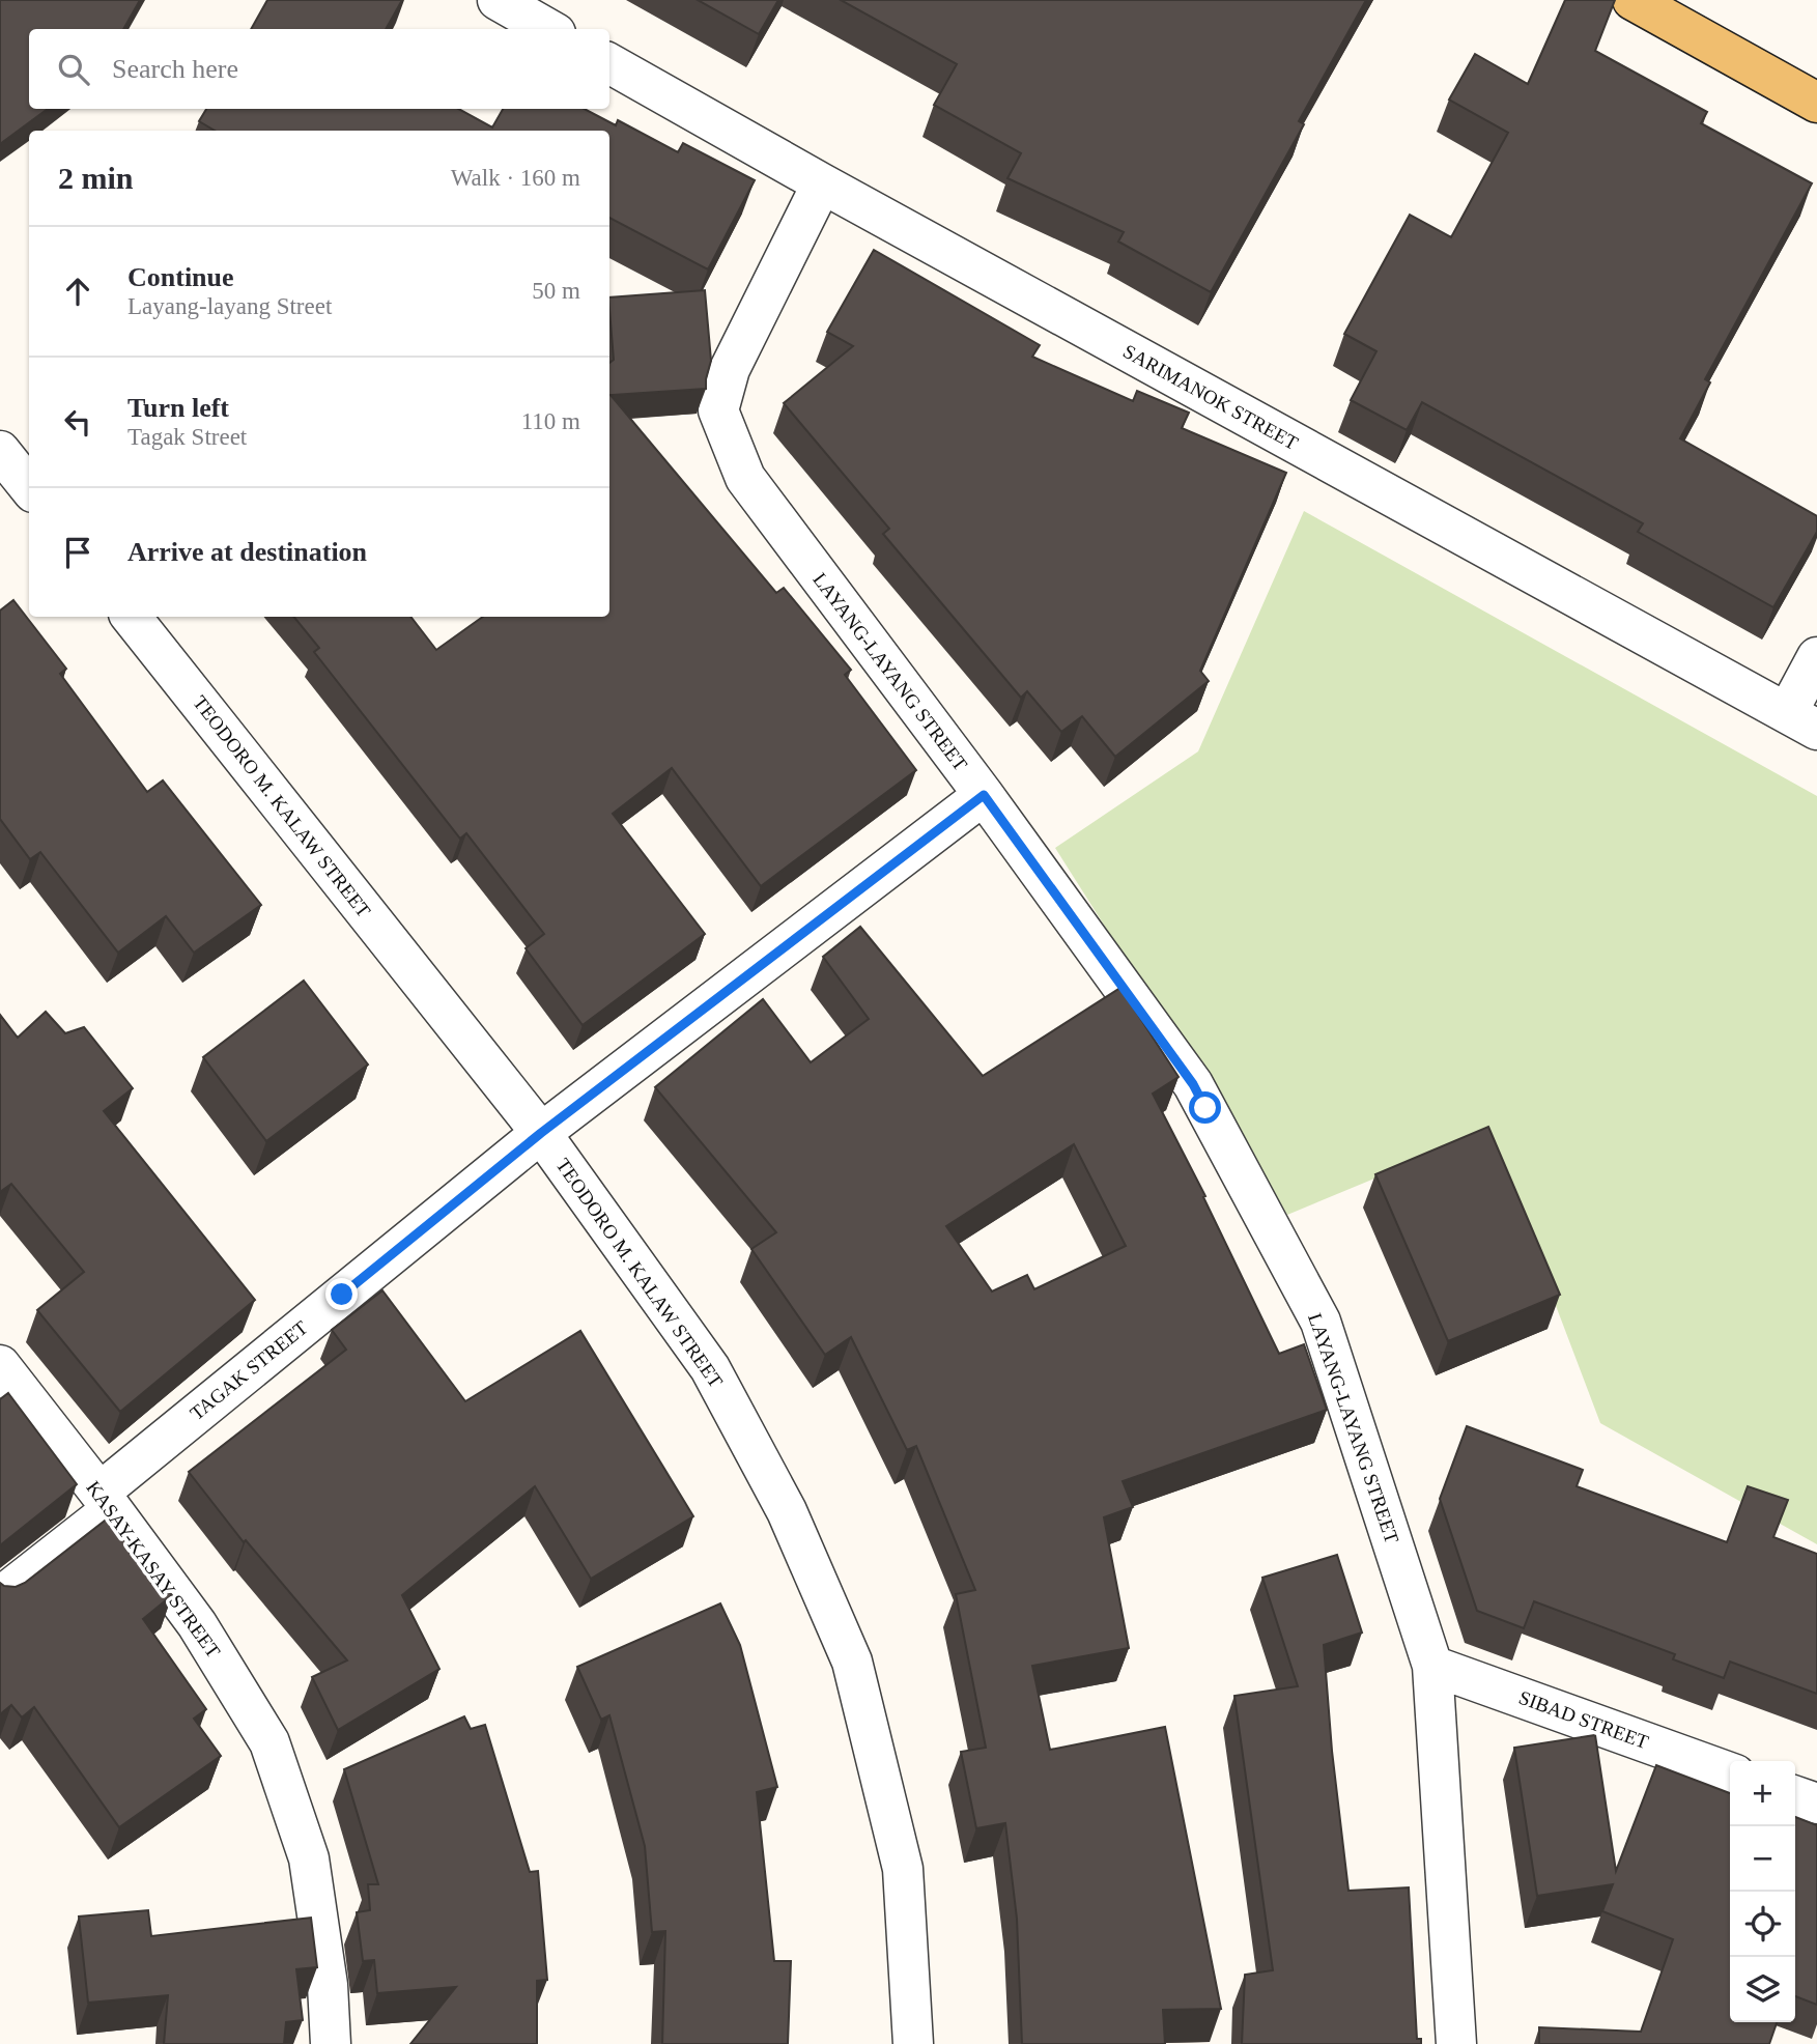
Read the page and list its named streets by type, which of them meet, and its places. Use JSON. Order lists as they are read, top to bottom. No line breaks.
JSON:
{"streets":{"street":["SARIMANOK STREET","LAYANG-LAYANG STREET","TEODORO M. KALAW STREET","TAGAK STREET","KASAY-KASAY STREET","SIBAD STREET"]},"crossings":[["SARIMANOK STREET","LAYANG-LAYANG STREET"],["LAYANG-LAYANG STREET","TAGAK STREET"],["LAYANG-LAYANG STREET","SIBAD STREET"],["TEODORO M. KALAW STREET","TAGAK STREET"],["TAGAK STREET","KASAY-KASAY STREET"]],"page":{"search":"Search here","heading":["2 min","Walk · 160 m"],"list":[["Continue","Layang-layang Street","50 m"],["Turn left","Tagak Street","110 m"],"Arrive at destination"],"map_buttons":["+","−"]}}
